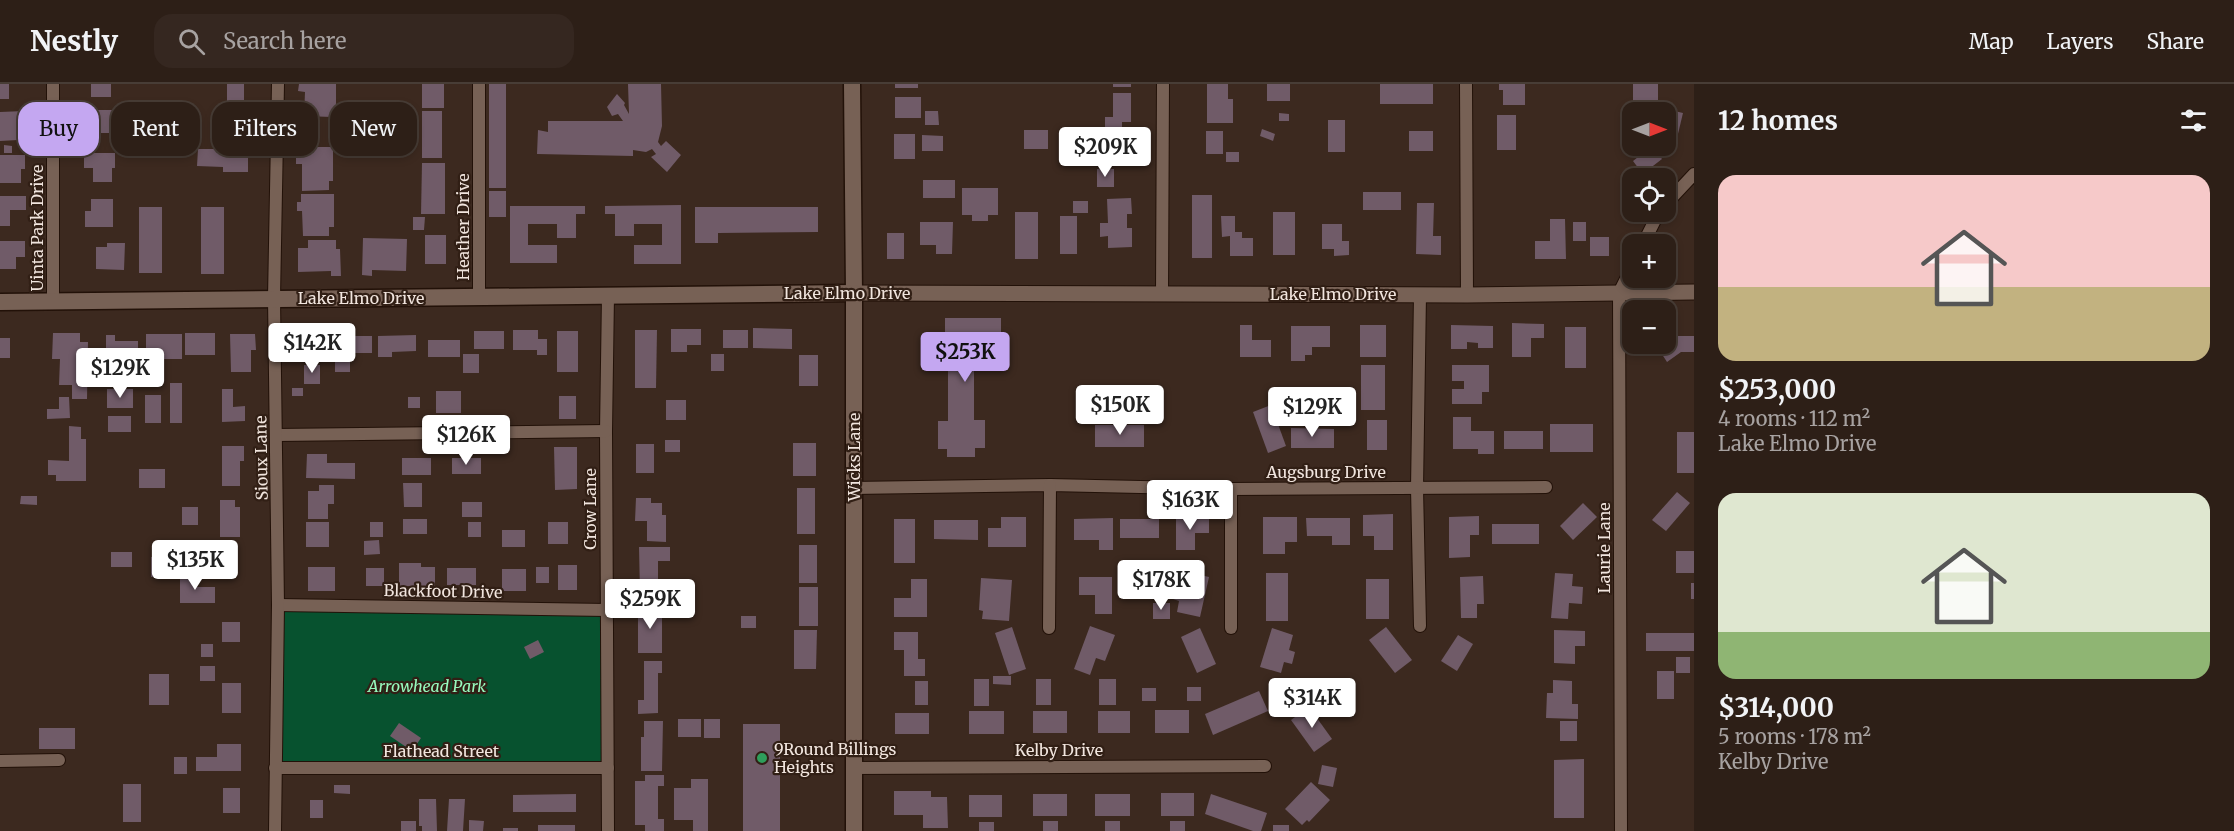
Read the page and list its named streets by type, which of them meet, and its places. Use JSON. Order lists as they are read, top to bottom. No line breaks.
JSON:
{"streets":{"main road":["Lake Elmo Drive","Wicks Lane"],"street":["Heather Drive","Uinta Park Drive","Sioux Lane","Augsburg Drive","Crow Lane","Laurie Lane","Blackfoot Drive","Kelby Drive","Flathead Street"]},"crossings":[["Heather Drive","Lake Elmo Drive"],["Uinta Park Drive","Lake Elmo Drive"],["Lake Elmo Drive","Wicks Lane"],["Lake Elmo Drive","Sioux Lane"],["Lake Elmo Drive","Crow Lane"],["Lake Elmo Drive","Laurie Lane"],["Wicks Lane","Augsburg Drive"],["Wicks Lane","Kelby Drive"],["Sioux Lane","Blackfoot Drive"],["Sioux Lane","Flathead Street"],["Crow Lane","Blackfoot Drive"],["Crow Lane","Flathead Street"]],"parks":["Arrowhead Park"],"places":["9Round Billings Heights"],"north":"right","page":{"header":"Nestly","search":"Search here","nav":["Map","Layers","Share"],"heading":"12 homes","map_buttons":["+","−"],"chip":["Buy","Rent","Filters","New"],"price":["$209K","$142K","$253K","$129K","$150K","$129K","$126K","$163K","$135K","$178K","$259K","$314K"],"list":[{"name":"$253,000","note":"4 rooms · 112 m² · Lake Elmo Drive"},{"name":"$314,000","note":"5 rooms · 178 m² · Kelby Drive"}]}}
